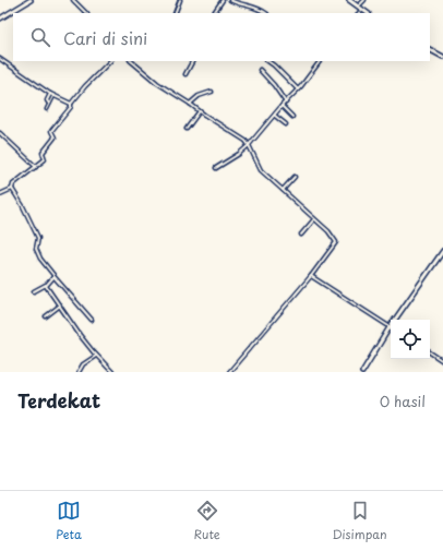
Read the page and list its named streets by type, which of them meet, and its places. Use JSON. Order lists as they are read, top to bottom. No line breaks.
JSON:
{"page":{"search":"Cari di sini","heading":["Terdekat","0 hasil"],"nav":["Peta","Rute","Disimpan"]}}
